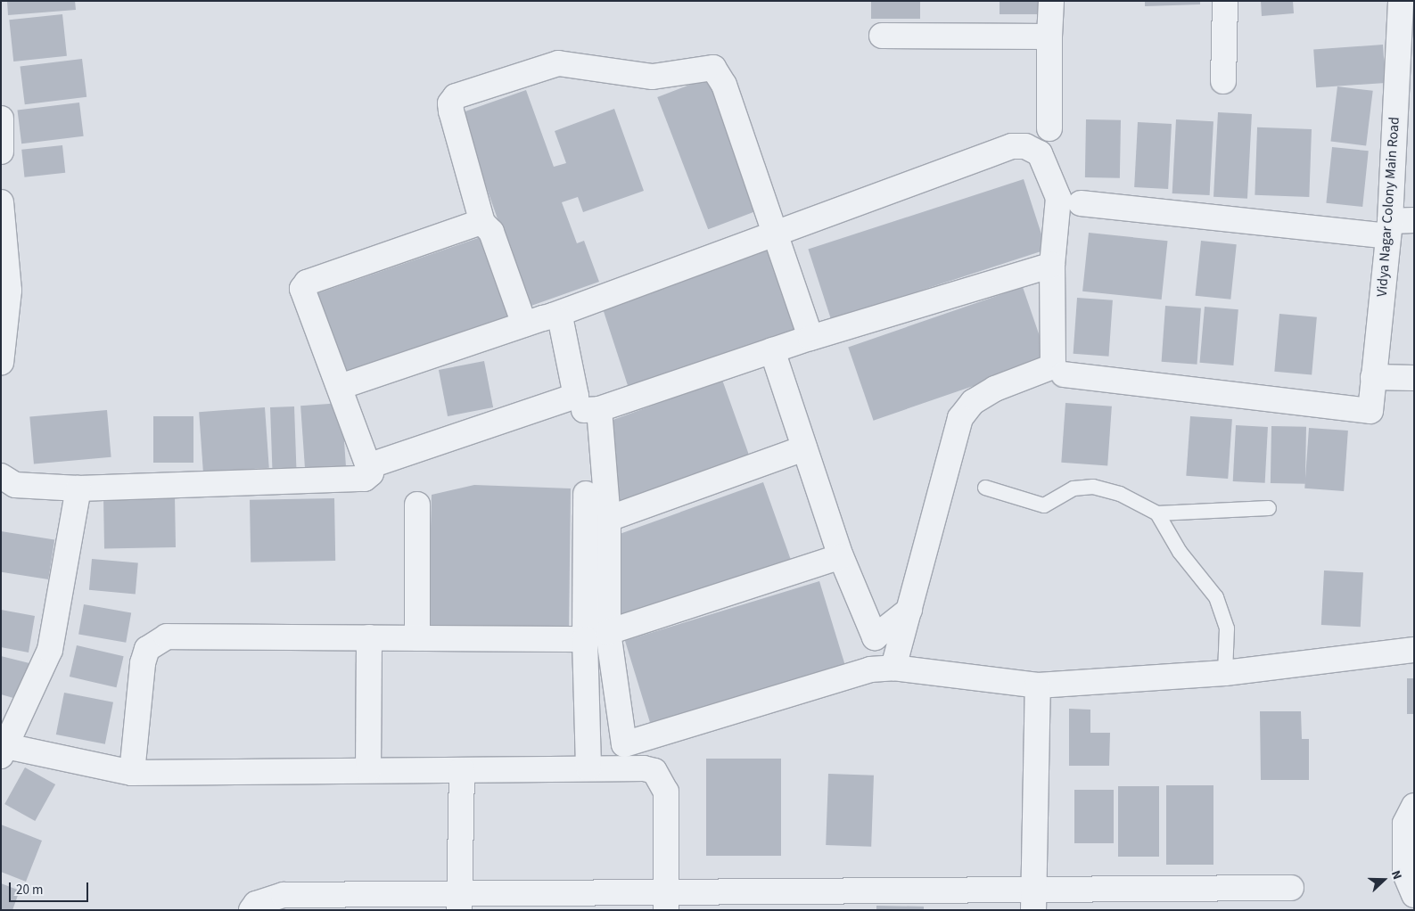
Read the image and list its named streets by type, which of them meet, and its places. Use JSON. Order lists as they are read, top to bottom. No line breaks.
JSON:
{"streets":{"street":["Vidya Nagar Colony Main Road"]},"scale_bar":"20 m","north":"right"}
